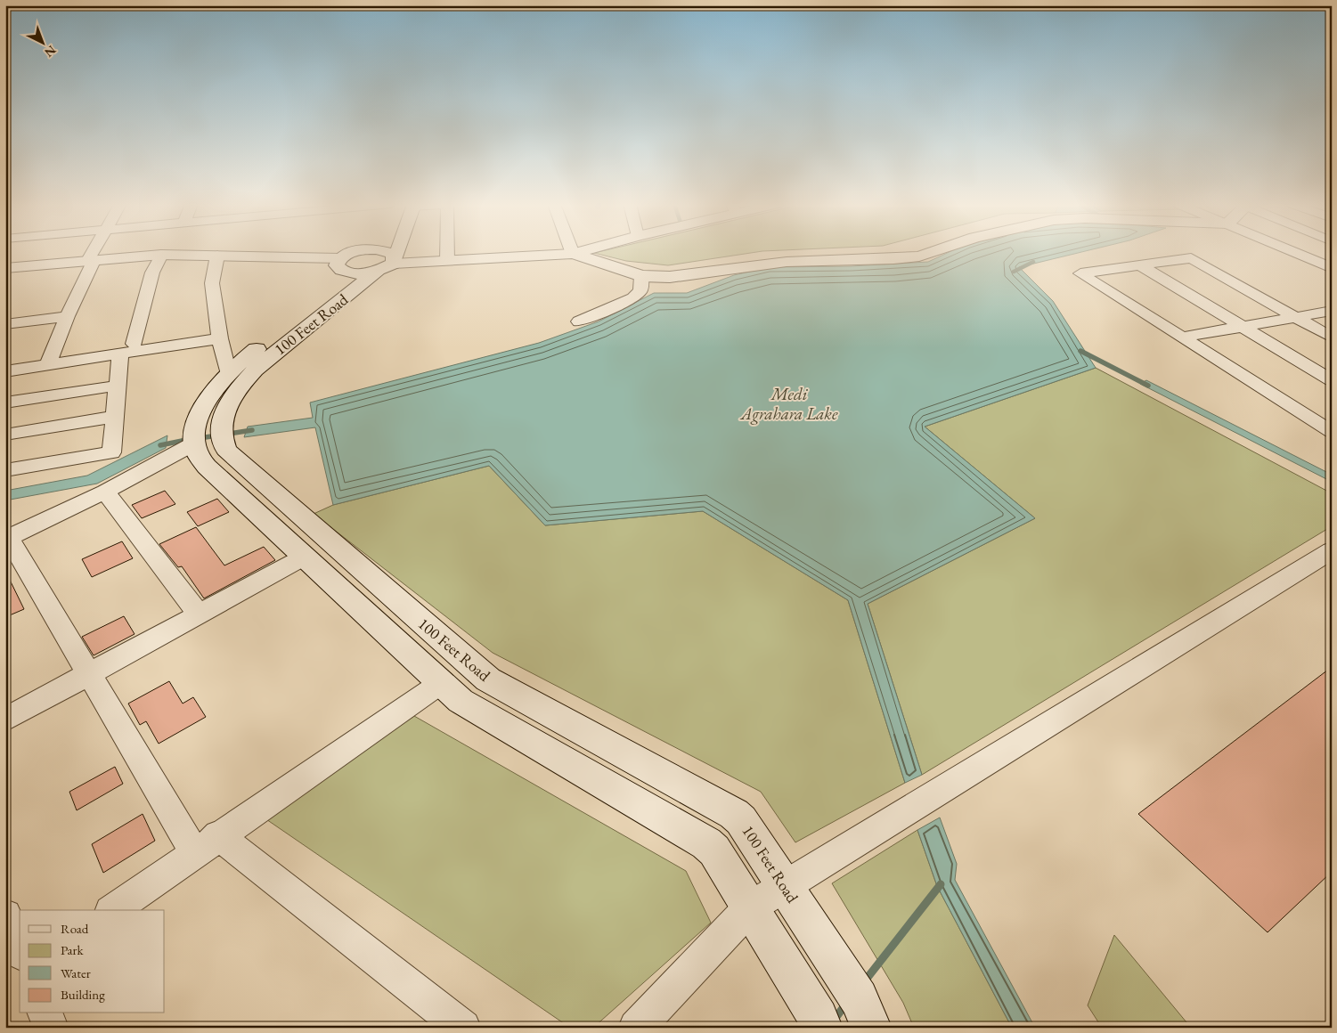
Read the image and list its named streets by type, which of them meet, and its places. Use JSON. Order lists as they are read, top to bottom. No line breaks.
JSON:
{"streets":{"main road":["100 Feet Road"]},"water":["Medi Agrahara Lake"],"legend":["Road","Park","Water","Building"],"north":"bottom right"}
